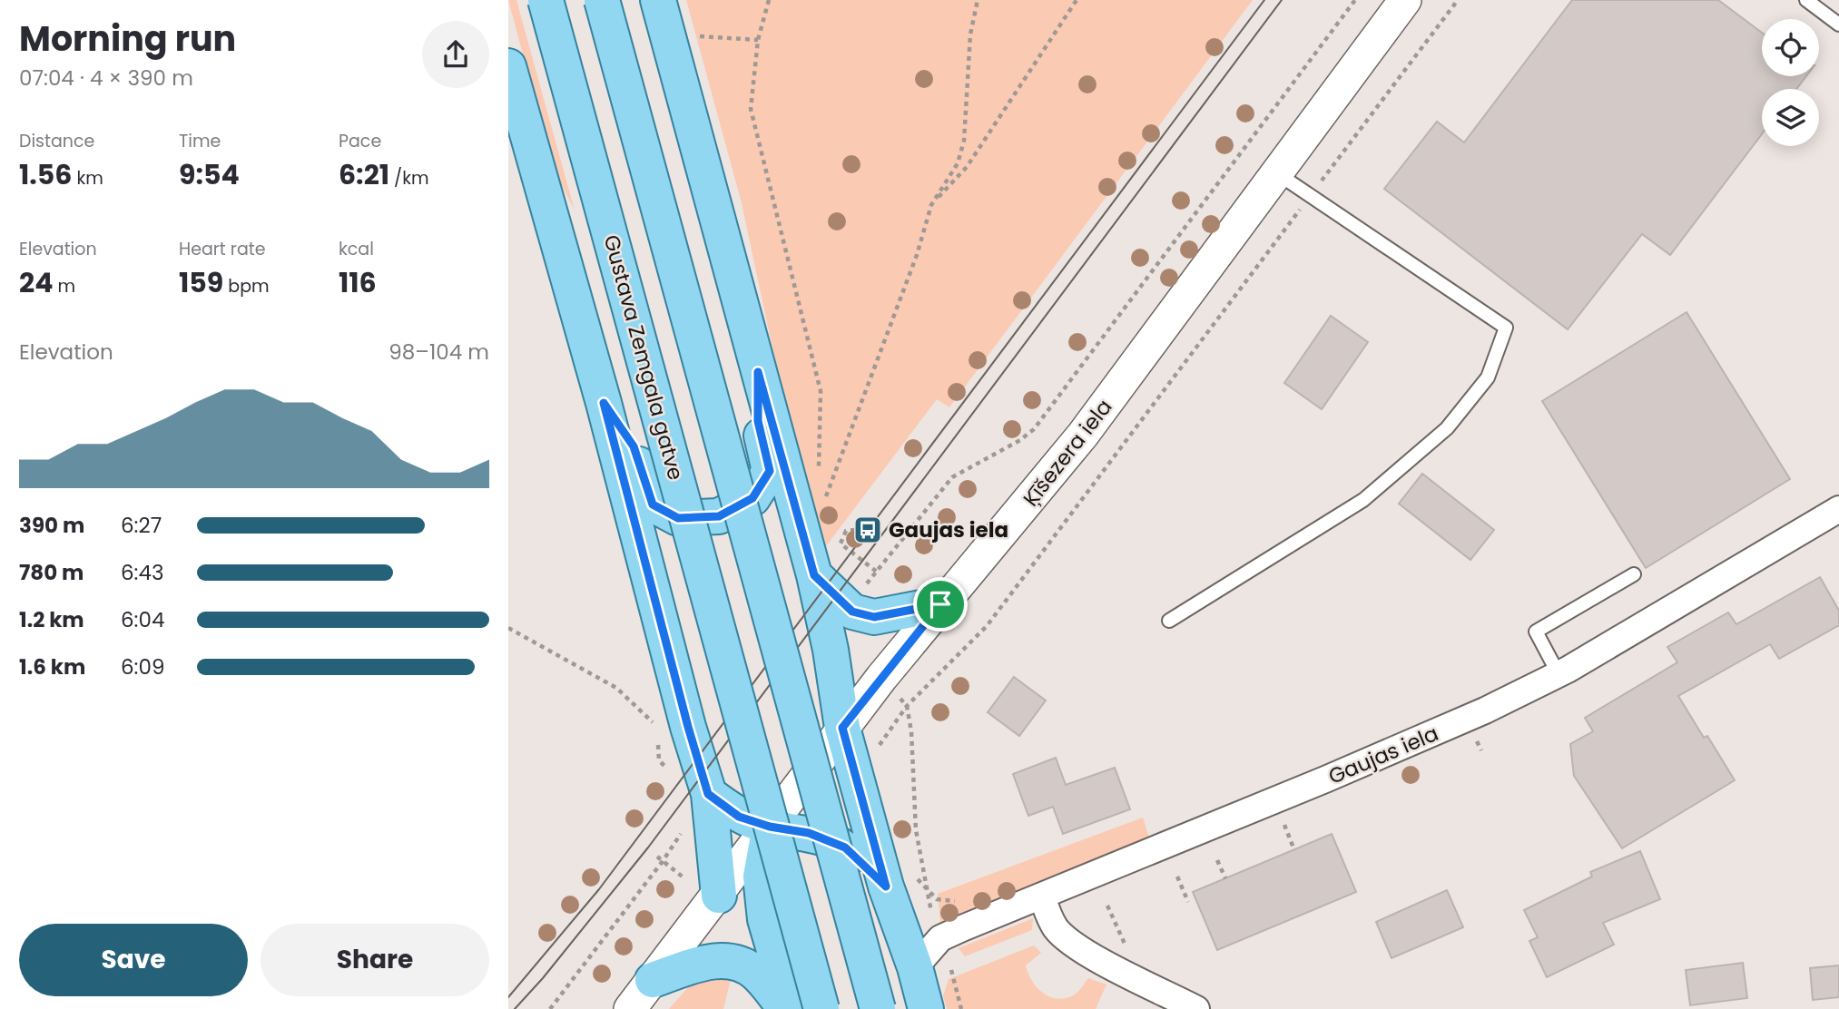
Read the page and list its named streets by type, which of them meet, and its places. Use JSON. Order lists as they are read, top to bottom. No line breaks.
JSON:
{"streets":{"main road":["Gustava Zemgala gatve"],"street":["Ķīšezera iela","Gaujas iela"]},"places":{"bus stop":["Gaujas iela"]},"page":{"heading":["Morning run","07:04 · 4 × 390 m"],"stats":[["Distance","1.56 km"],["Time","9:54"],["Pace","6:21 /km"],["Elevation","24 m"],["Heart rate","159 bpm"],["kcal","116"]],"chart":["Elevation","98–104 m"],"list":[{"name":"390 m","note":"6:27"},{"name":"780 m","note":"6:43"},{"name":"1.2 km","note":"6:04"},{"name":"1.6 km","note":"6:09"}],"buttons":["Save","Share"]}}
